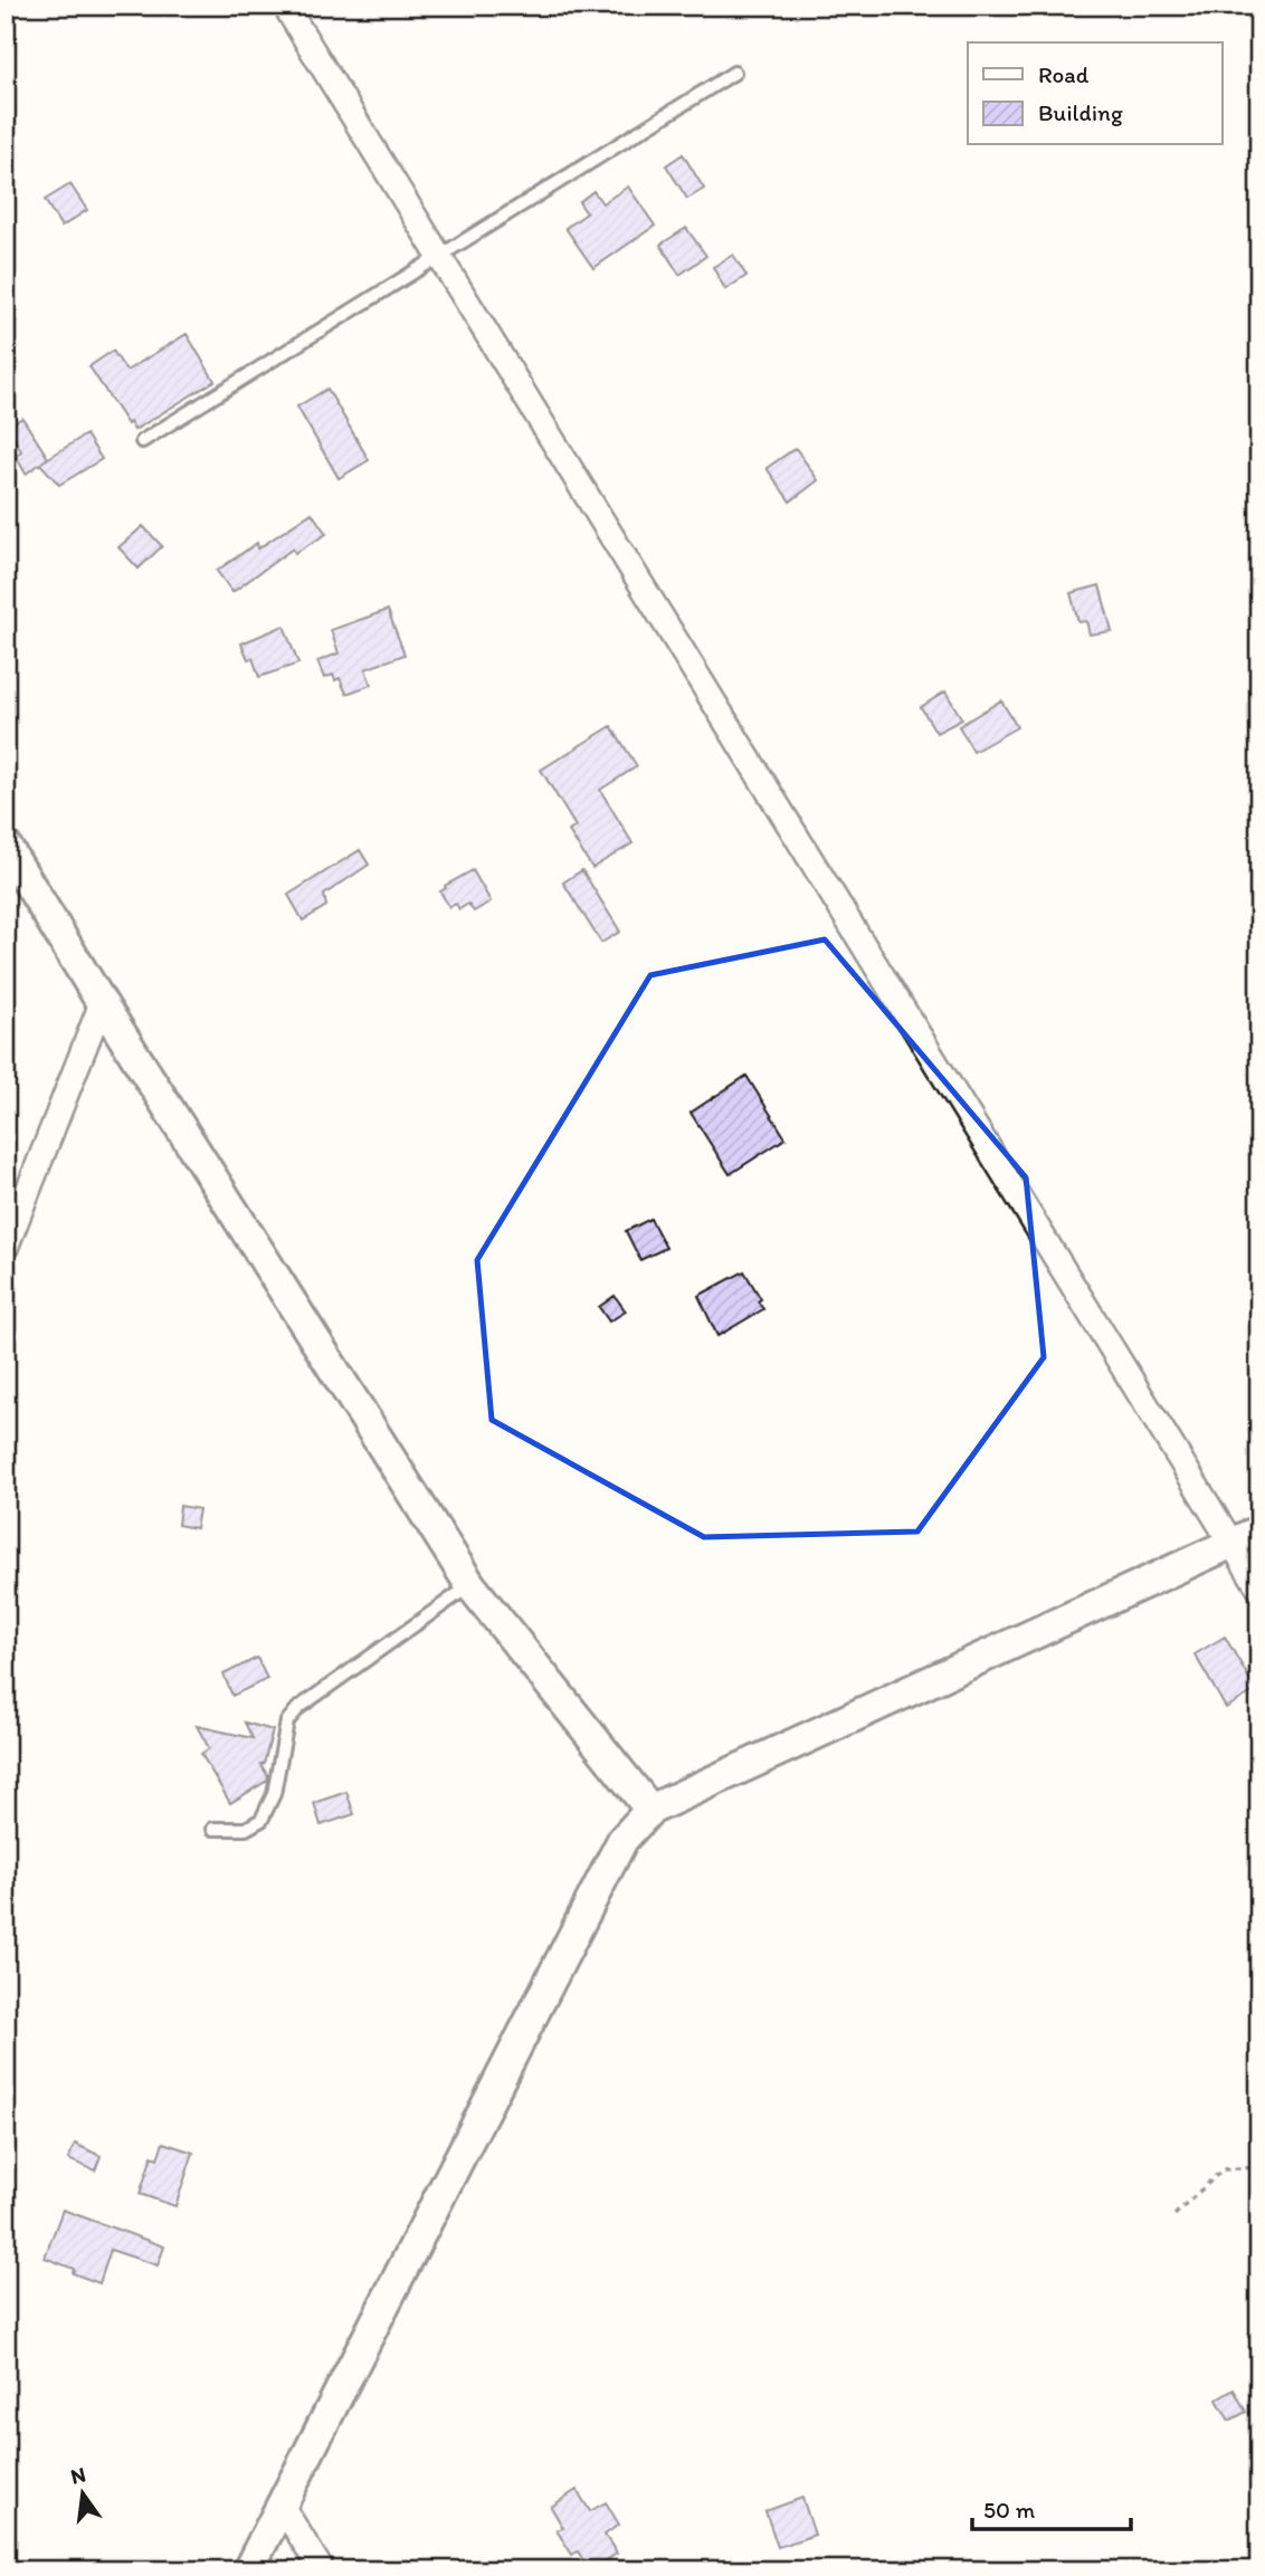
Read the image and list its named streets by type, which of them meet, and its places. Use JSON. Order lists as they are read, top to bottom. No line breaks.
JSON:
{"legend":["Road","Building"],"scale_bar":"50 m","north":"top"}
